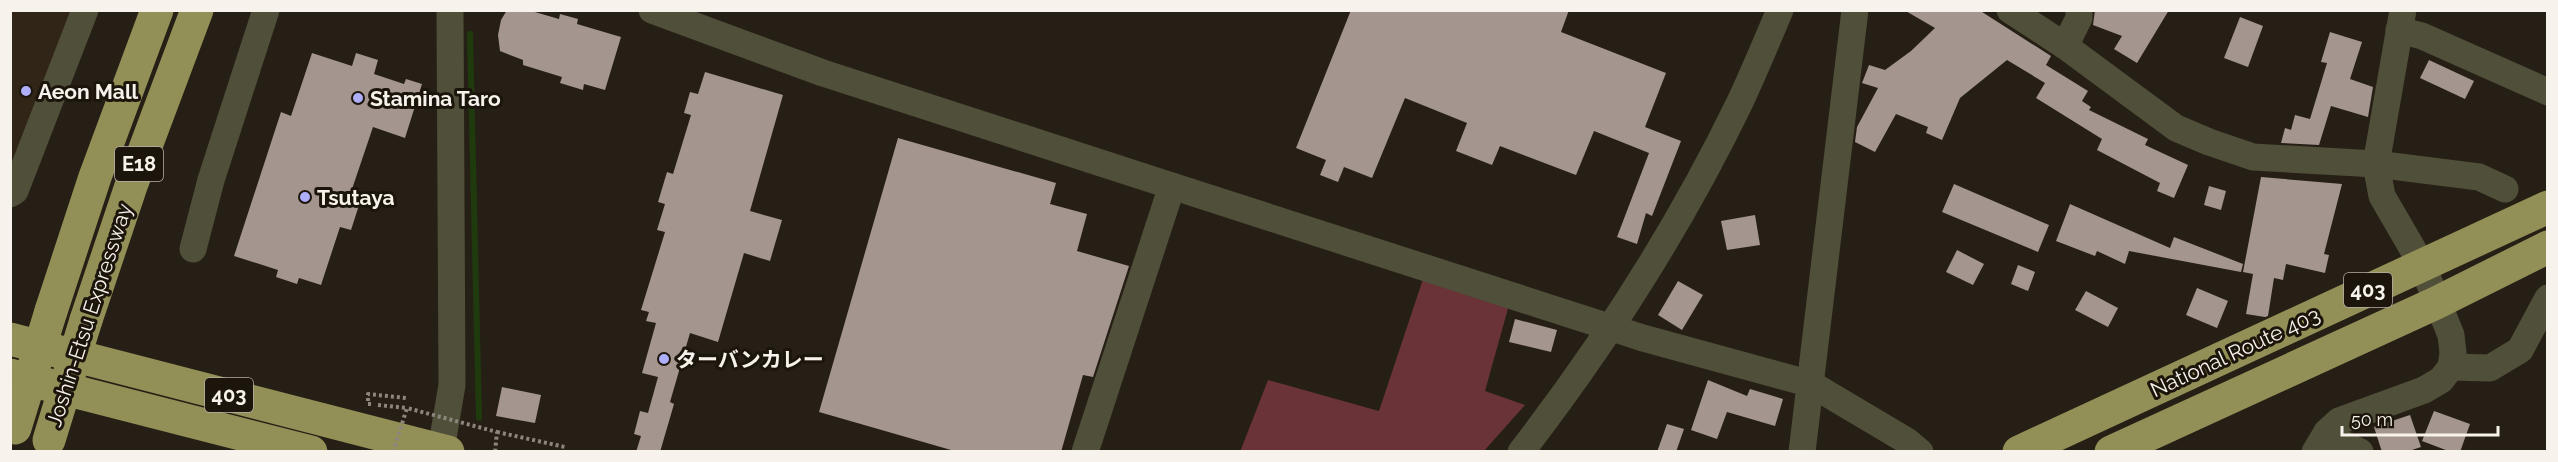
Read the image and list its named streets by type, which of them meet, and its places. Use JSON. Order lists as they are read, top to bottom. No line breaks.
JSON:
{"streets":{"highway":["E18","403","Joshin-Etsu Expressway","National Route 403"]},"places":["Aeon Mall","Stamina Taro","Tsutaya","ターバンカレー"],"scale_bar":"50 m"}
